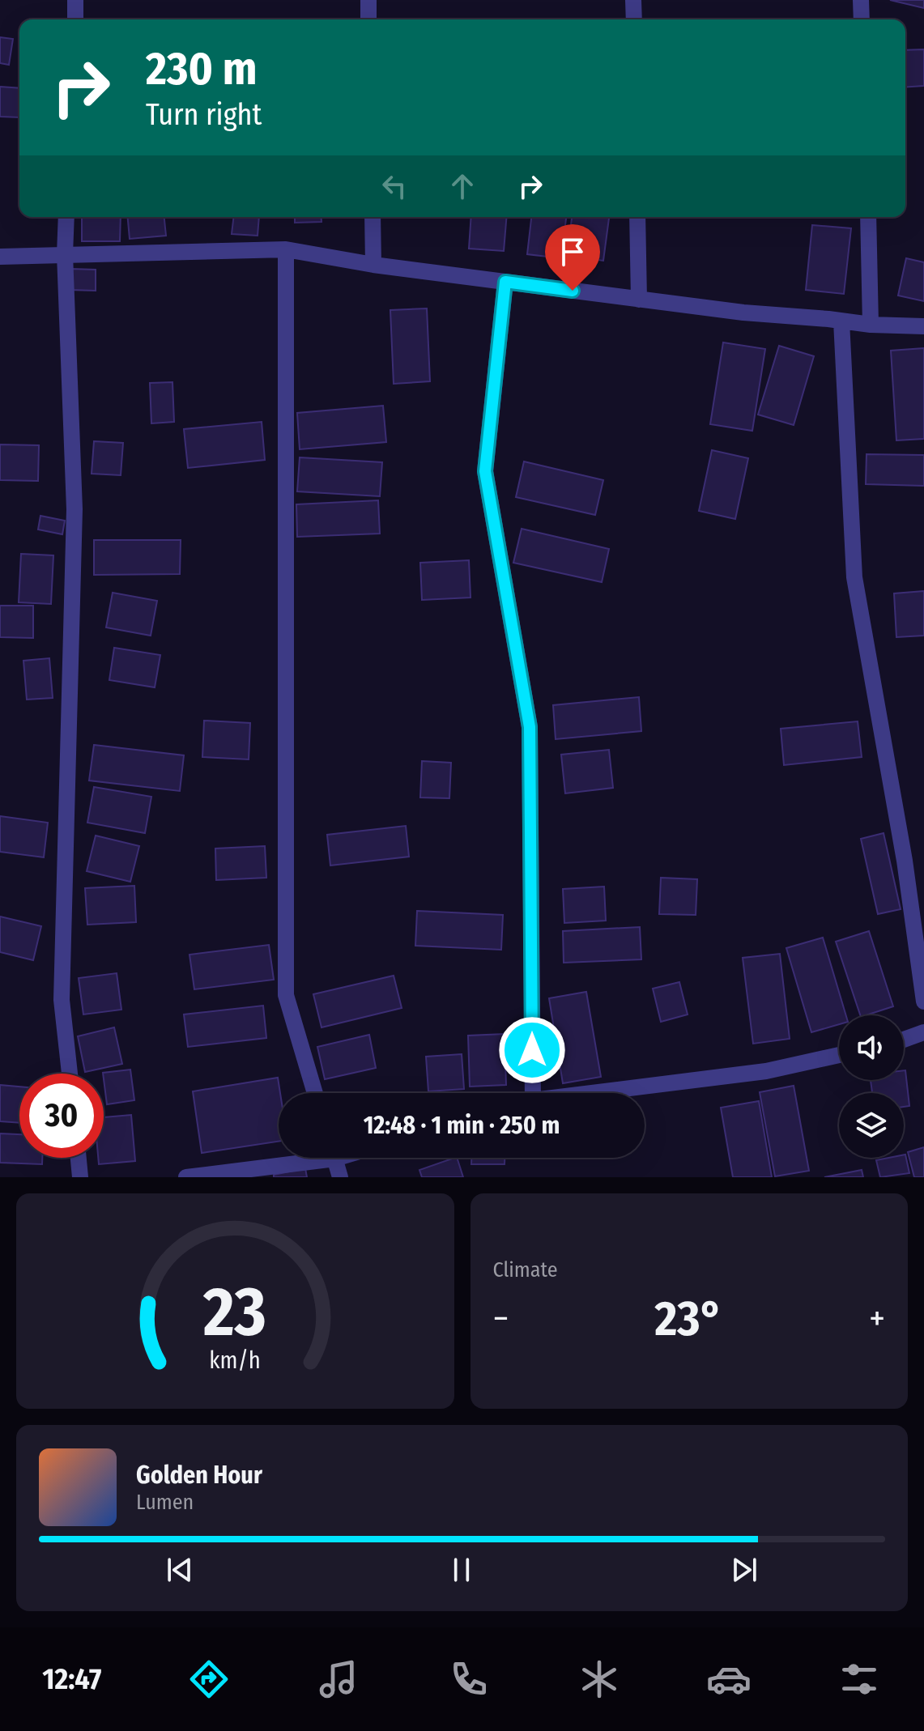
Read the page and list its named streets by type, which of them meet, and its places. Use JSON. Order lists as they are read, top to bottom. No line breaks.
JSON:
{"page":{"turn":["230 m","Turn right"],"limit":"30","trip":"12:48 · 1 min · 250 m","tile":"Climate","heat":["−","23°","+"],"song":["Golden Hour","Lumen"],"tabs":"12:47","gauge":["23","km/h"]}}
